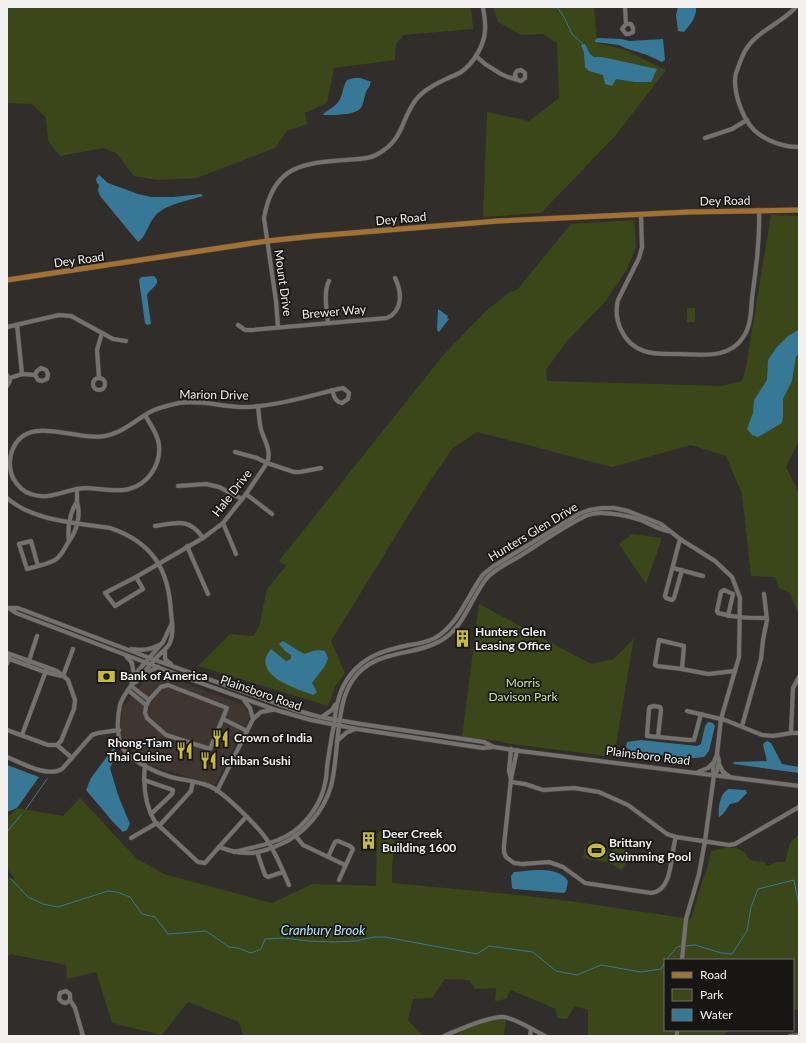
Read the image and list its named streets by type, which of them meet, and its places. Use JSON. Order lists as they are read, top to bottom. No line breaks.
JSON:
{"streets":{"main road":["Dey Road"],"street":["Mount Drive","Brewer Way","Marion Drive","Hale Drive","Hunters Glen Drive","Plainsboro Road"]},"crossings":[["Dey Road","Mount Drive"],["Mount Drive","Brewer Way"],["Marion Drive","Hale Drive"],["Hunters Glen Drive","Plainsboro Road"]],"water":["Cranbury Brook"],"parks":["Morris Davison Park"],"places":{"building":["Hunters Glen Leasing Office","Deer Creek Building 1600"],"bank":["Bank of America"],"restaurant":["Crown of India","Rhong-Tiam Thai Cuisine","Ichiban Sushi"],"sports":["Brittany Swimming Pool"]},"legend":["Road","Park","Water"]}
